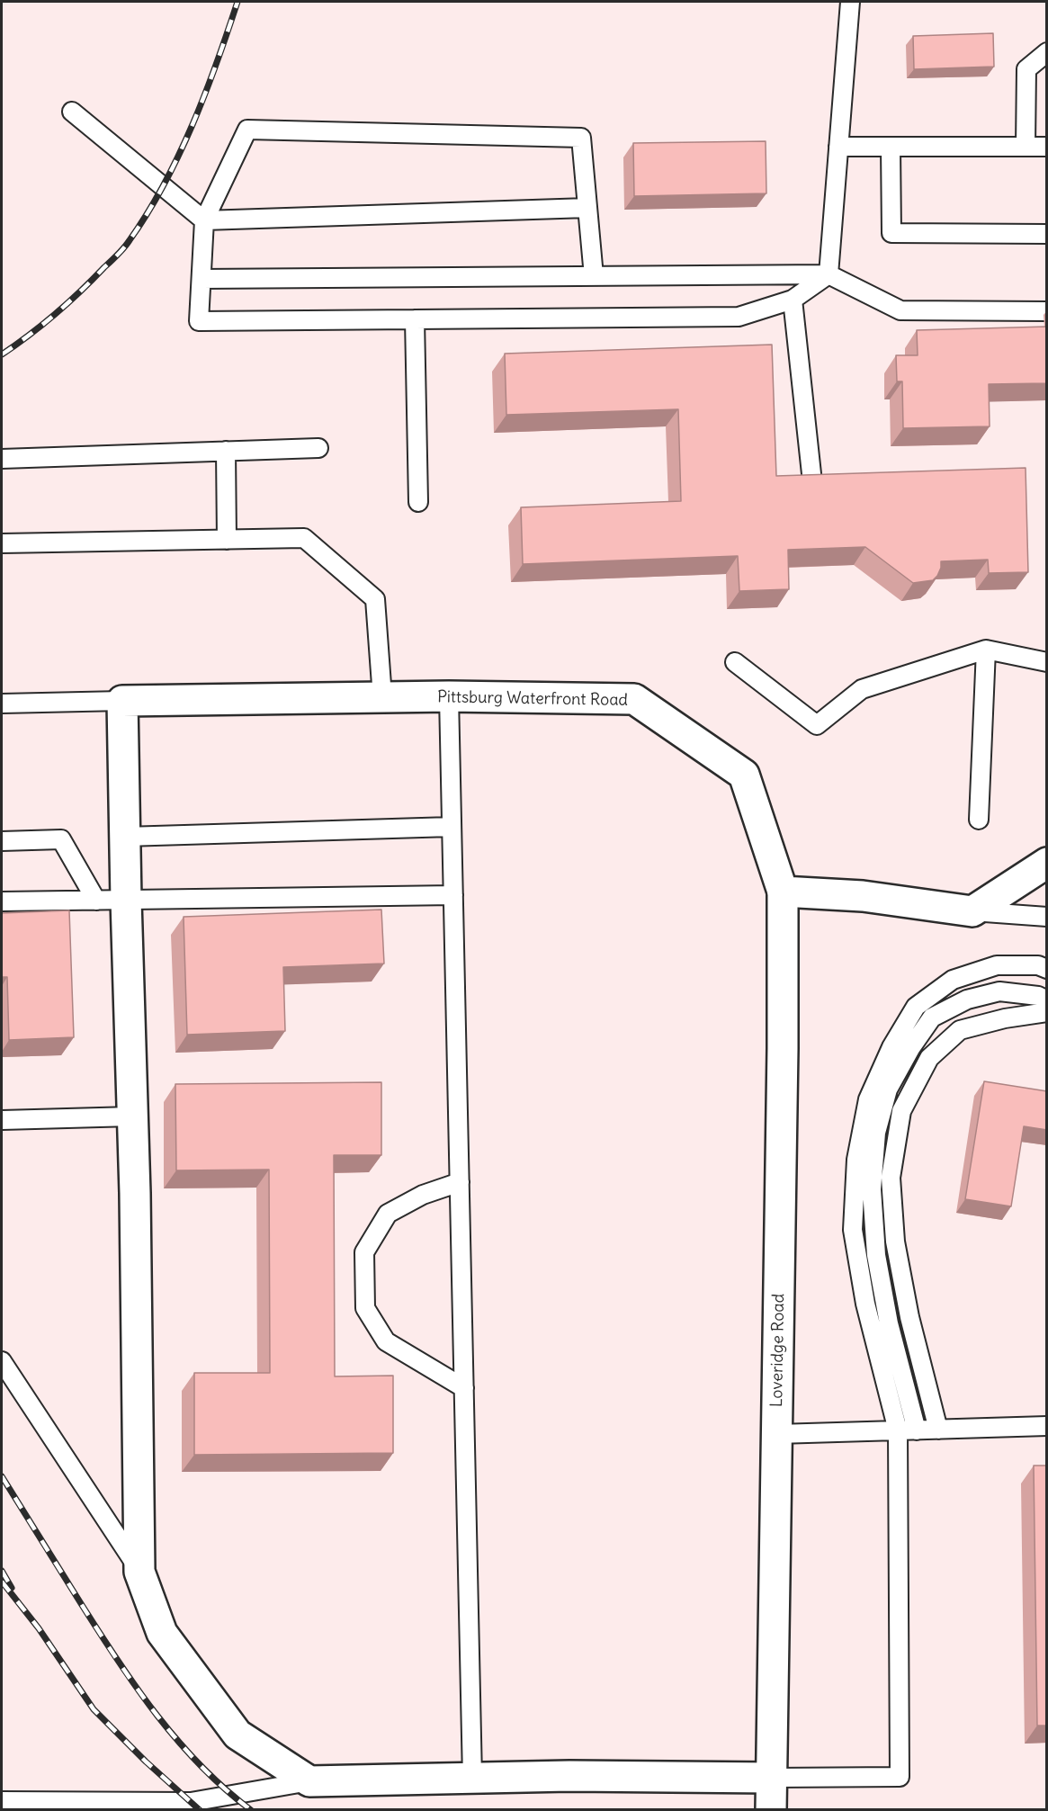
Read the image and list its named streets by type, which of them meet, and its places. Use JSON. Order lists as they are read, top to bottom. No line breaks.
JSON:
{"streets":{"street":["Pittsburg Waterfront Road","Loveridge Road"]},"crossings":[["Pittsburg Waterfront Road","Loveridge Road"]]}
